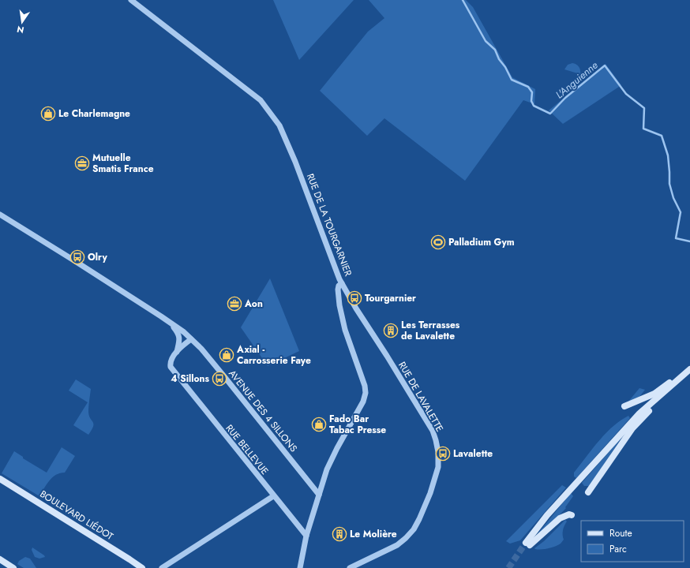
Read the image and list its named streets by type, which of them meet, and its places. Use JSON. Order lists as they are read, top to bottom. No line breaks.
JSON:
{"streets":{"main road":["BOULEVARD LIÉDOT"],"street":["RUE DE LA TOURGARNIER","RUE DE LAVALETTE","AVENUE DES 4 SILLONS","RUE BELLEVUE"]},"crossings":[["RUE DE LA TOURGARNIER","RUE DE LAVALETTE"],["RUE DE LA TOURGARNIER","AVENUE DES 4 SILLONS"],["RUE DE LA TOURGARNIER","RUE BELLEVUE"]],"water":["L'Anguienne"],"places":{"shop":["Le Charlemagne","Axial - Carrosserie Faye","Fado Bar Tabac Presse"],"office":["Mutuelle Smatis France","Aon"],"sports":["Palladium Gym"],"bus stop":["Olry","Tourgarnier","4 Sillons","Lavalette"],"building":["Les Terrasses de Lavalette","Le Molière"]},"legend":["Route","Parc"],"north":"bottom"}
